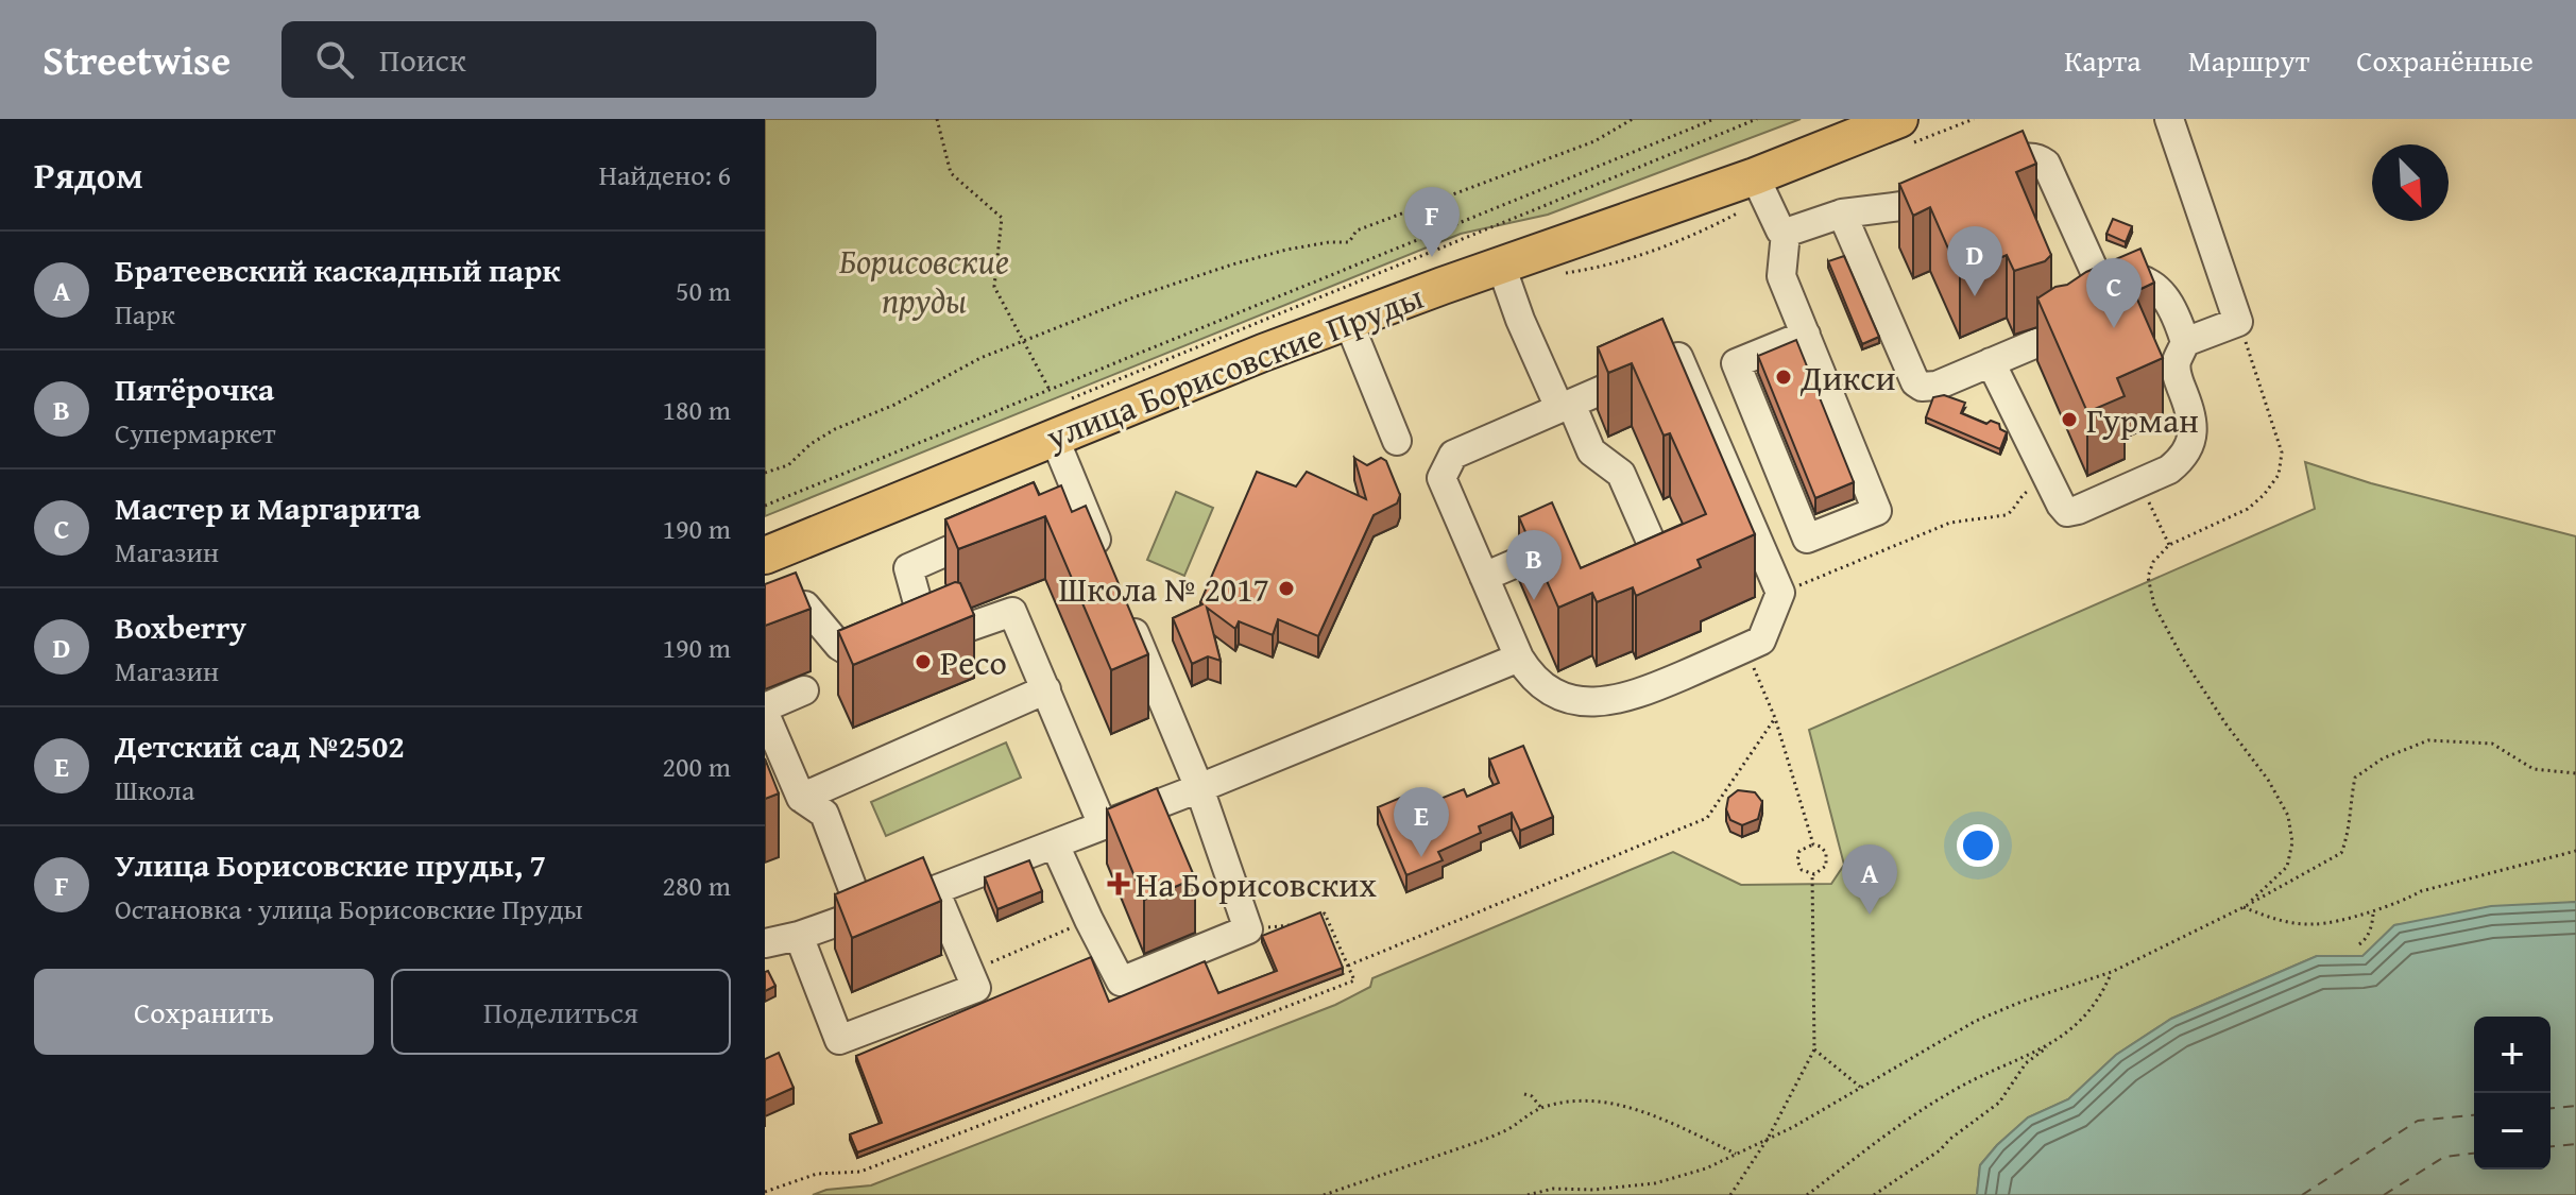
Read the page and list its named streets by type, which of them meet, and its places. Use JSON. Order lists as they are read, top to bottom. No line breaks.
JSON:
{"streets":{"main road":["улица Борисовские Пруды"]},"parks":["Борисовские пруды"],"places":{"other":["Дикси","Гурман","Школа № 2017","Ресо"],"health":["На Борисовских"]},"north":"bottom right","page":{"header":"Streetwise","search":"Поиск","nav":["Карта","Маршрут","Сохранённые"],"heading":["Рядом","Найдено: 6"],"pins":["F","D","C","B","E","A"],"list":[{"mark":"A","name":"Братеевский каскадный парк","note":"Парк","value":"50 m"},{"mark":"B","name":"Пятёрочка","note":"Супермаркет","value":"180 m"},{"mark":"C","name":"Мастер и Маргарита","note":"Магазин","value":"190 m"},{"mark":"D","name":"Boxberry","note":"Магазин","value":"190 m"},{"mark":"E","name":"Детский сад №2502","note":"Школа","value":"200 m"},{"mark":"F","name":"Улица Борисовские пруды, 7","note":"Остановка · улица Борисовские Пруды","value":"280 m"}],"buttons":["Сохранить","Поделиться"],"map_buttons":["+","−"]}}
